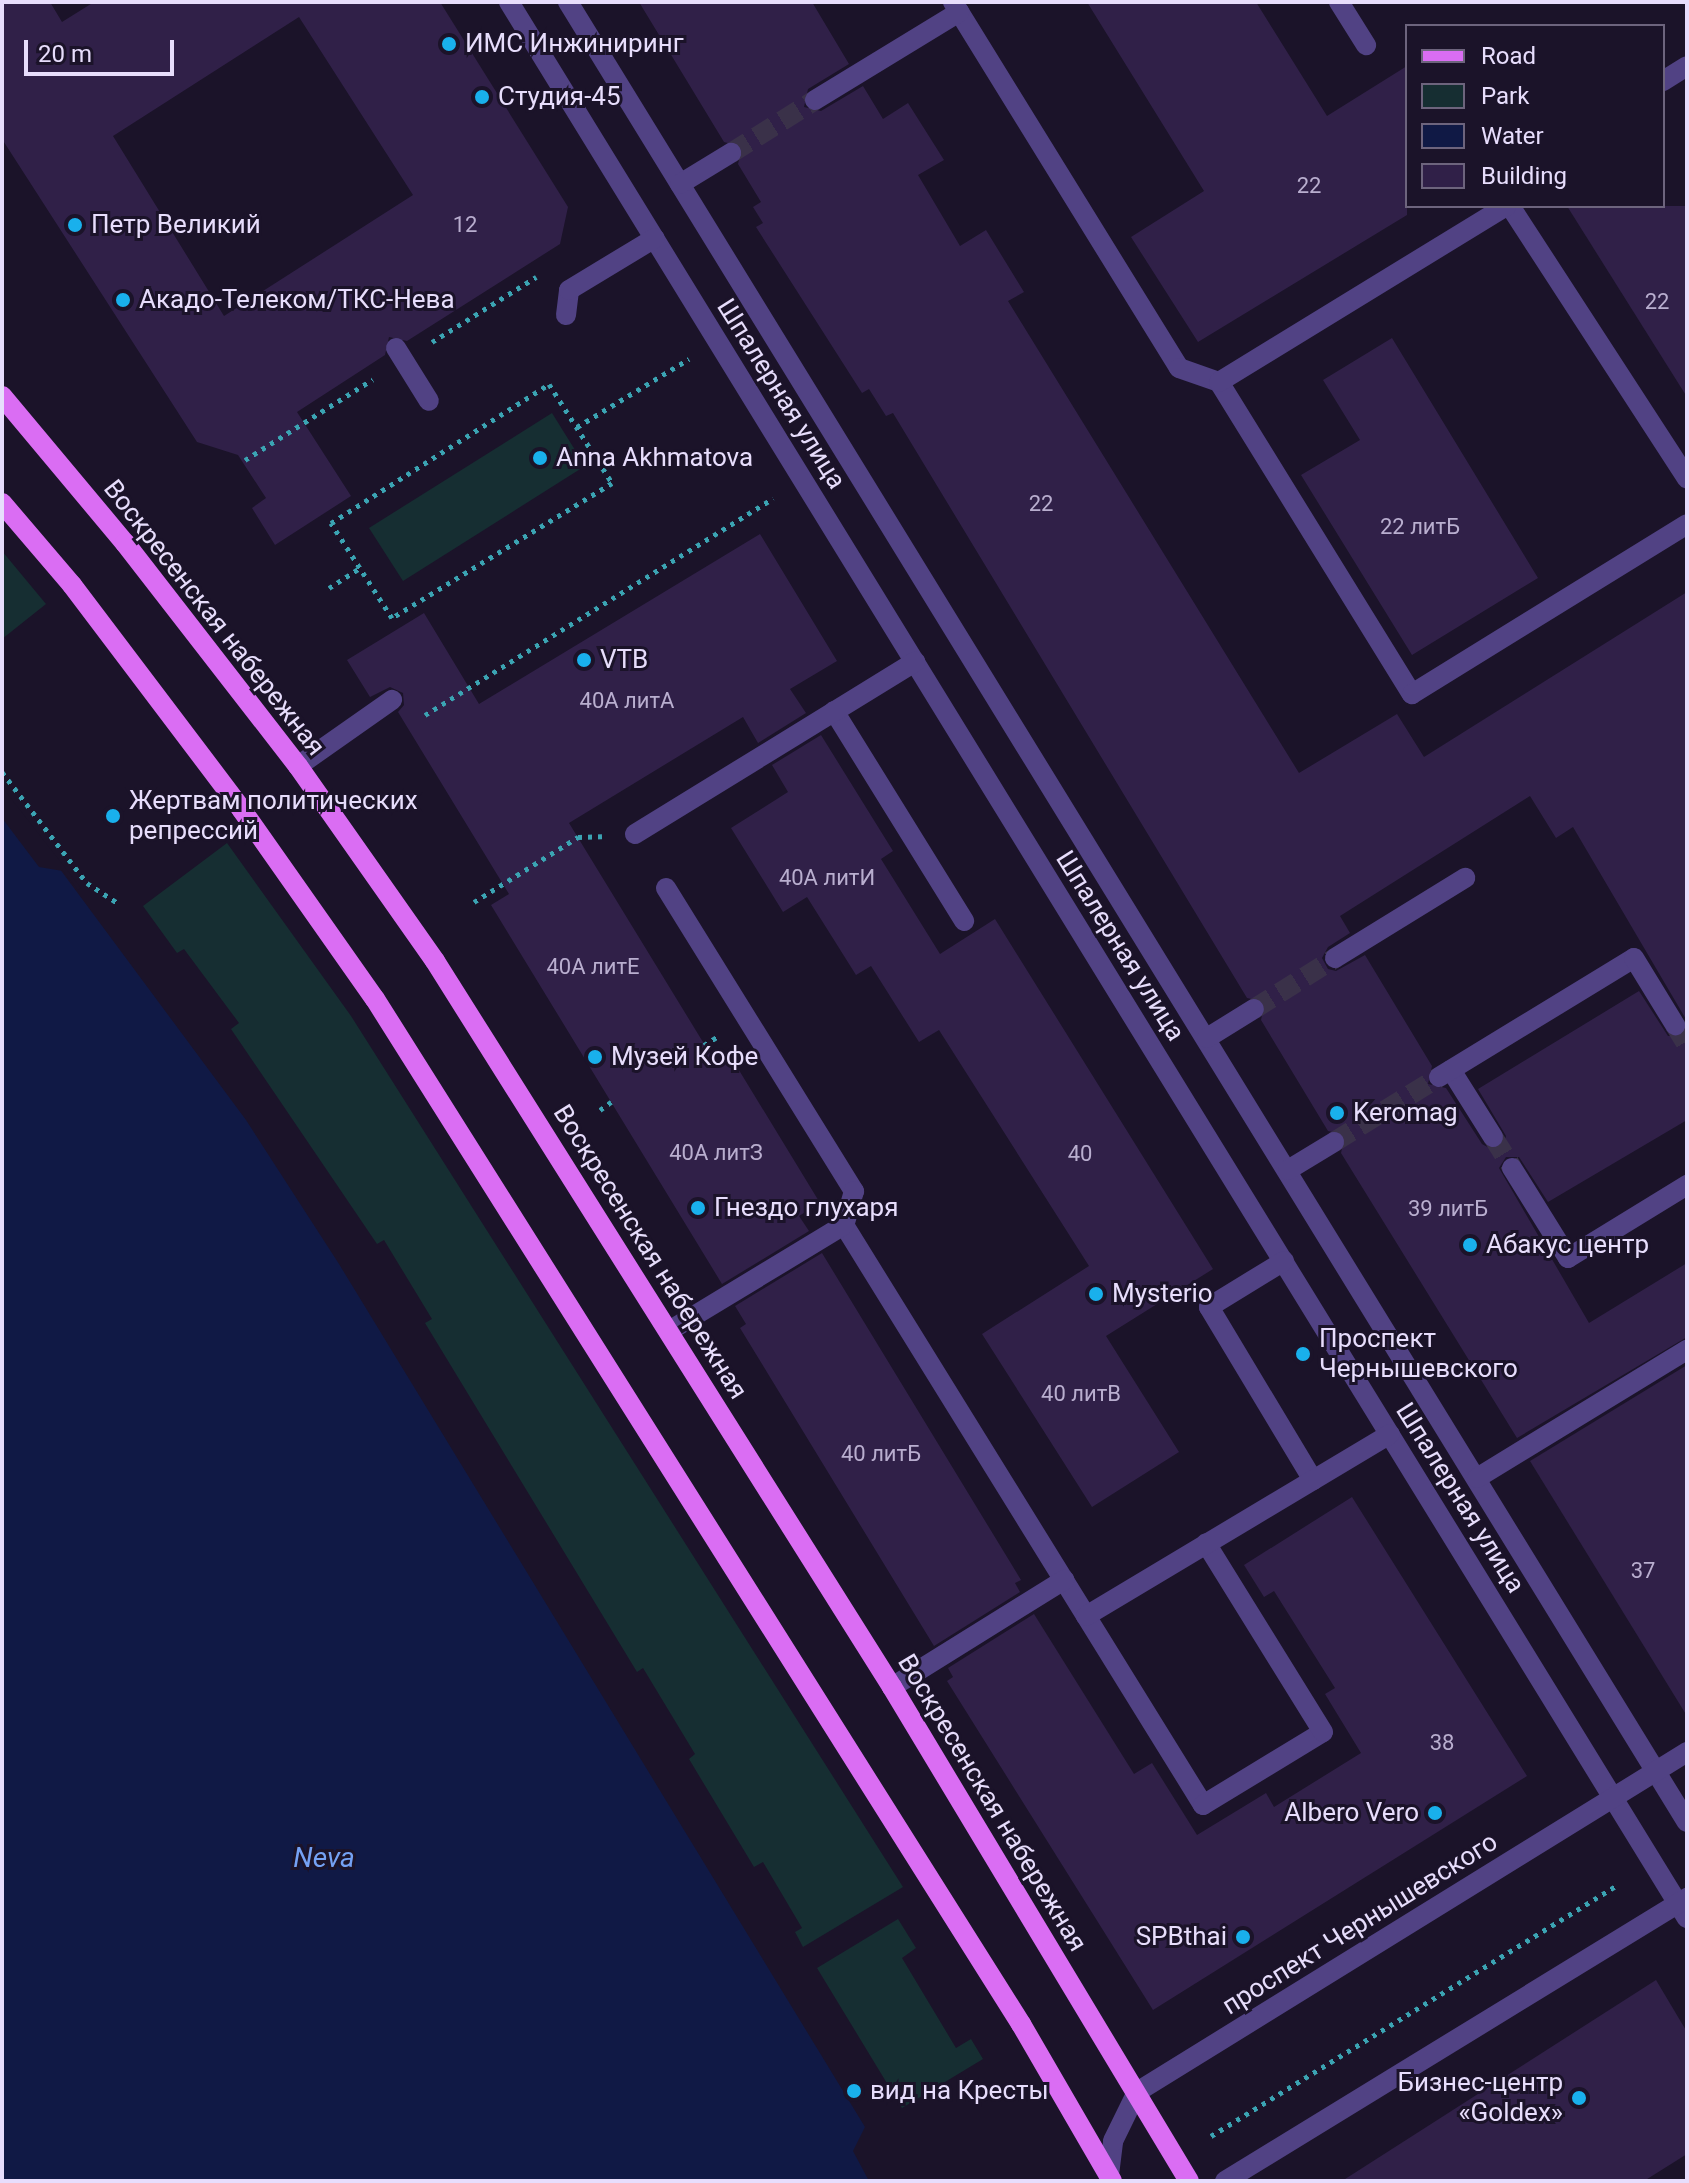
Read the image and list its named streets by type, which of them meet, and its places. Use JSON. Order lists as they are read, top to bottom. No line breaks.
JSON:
{"streets":{"main road":["Воскресенская набережная"],"street":["Шпалерная улица","проспект Чернышевского"]},"crossings":[["Шпалерная улица","проспект Чернышевского"],["Воскресенская набережная","проспект Чернышевского"]],"water":["Neva"],"places":["ИМС Инжиниринг","Студия-45","Петр Великий","Акадо-Телеком/ТКС-Нева","Anna Akhmatova","VTB","Жертвам политических репрессий","Музей Кофе","Keromag","Гнездо глухаря","Абакус центр","Mysterio","Проспект Чернышевского","Albero Vero","SPBthai","вид на Кресты","Бизнес-центр «Goldex»"],"house_numbers":["22","12","22","22","22 литБ","40А литА","40А литИ","40А литЕ","40А литЗ","40","39 литБ","40 литВ","40 литБ","37","38"],"legend":["Road","Park","Water","Building"],"scale_bar":"20 m"}
